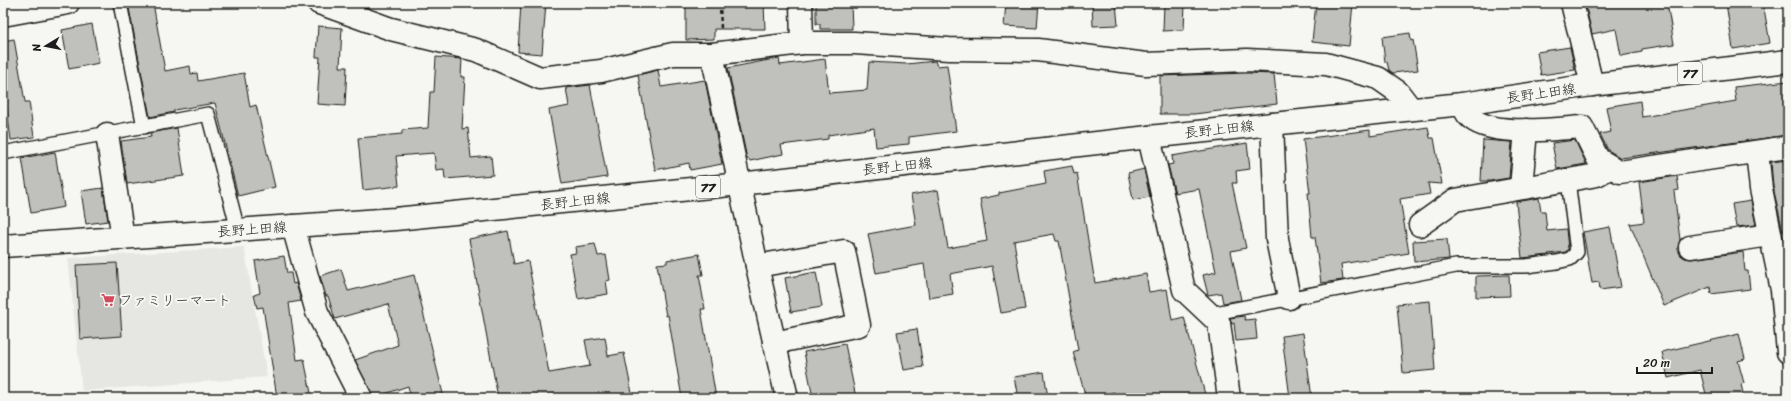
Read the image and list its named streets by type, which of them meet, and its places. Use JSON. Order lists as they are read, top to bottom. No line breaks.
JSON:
{"streets":{"street":["77","長野上田線"]},"places":{"supermarket":["ファミリーマート"]},"scale_bar":"20 m","north":"left"}
